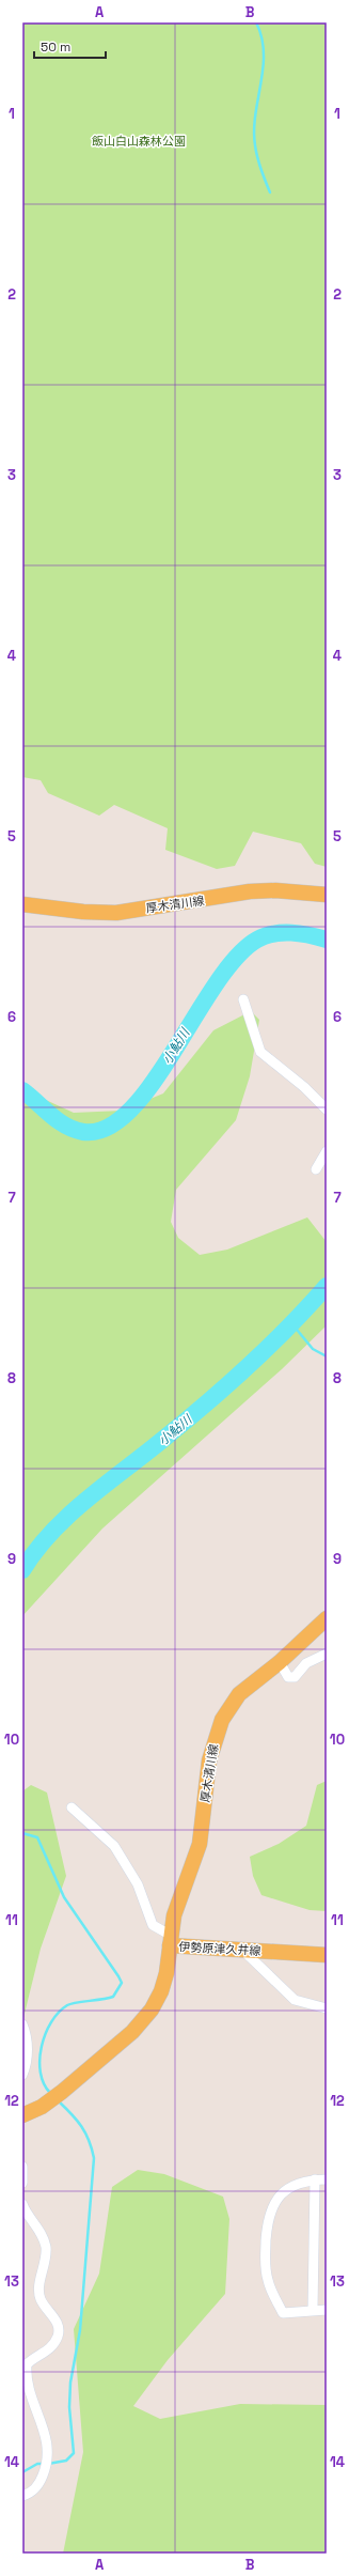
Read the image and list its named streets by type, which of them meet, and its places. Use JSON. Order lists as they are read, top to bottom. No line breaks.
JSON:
{"streets":{"main road":["厚木清川線","伊勢原津久井線"]},"crossings":[["厚木清川線","伊勢原津久井線"]],"water":["小鮎川"],"parks":["飯山白山森林公園"],"scale_bar":"50 m","grid":{"columns":["A","B"],"rows":["1","2","3","4","5","6","7","8","9","10","11","12","13","14"]}}
